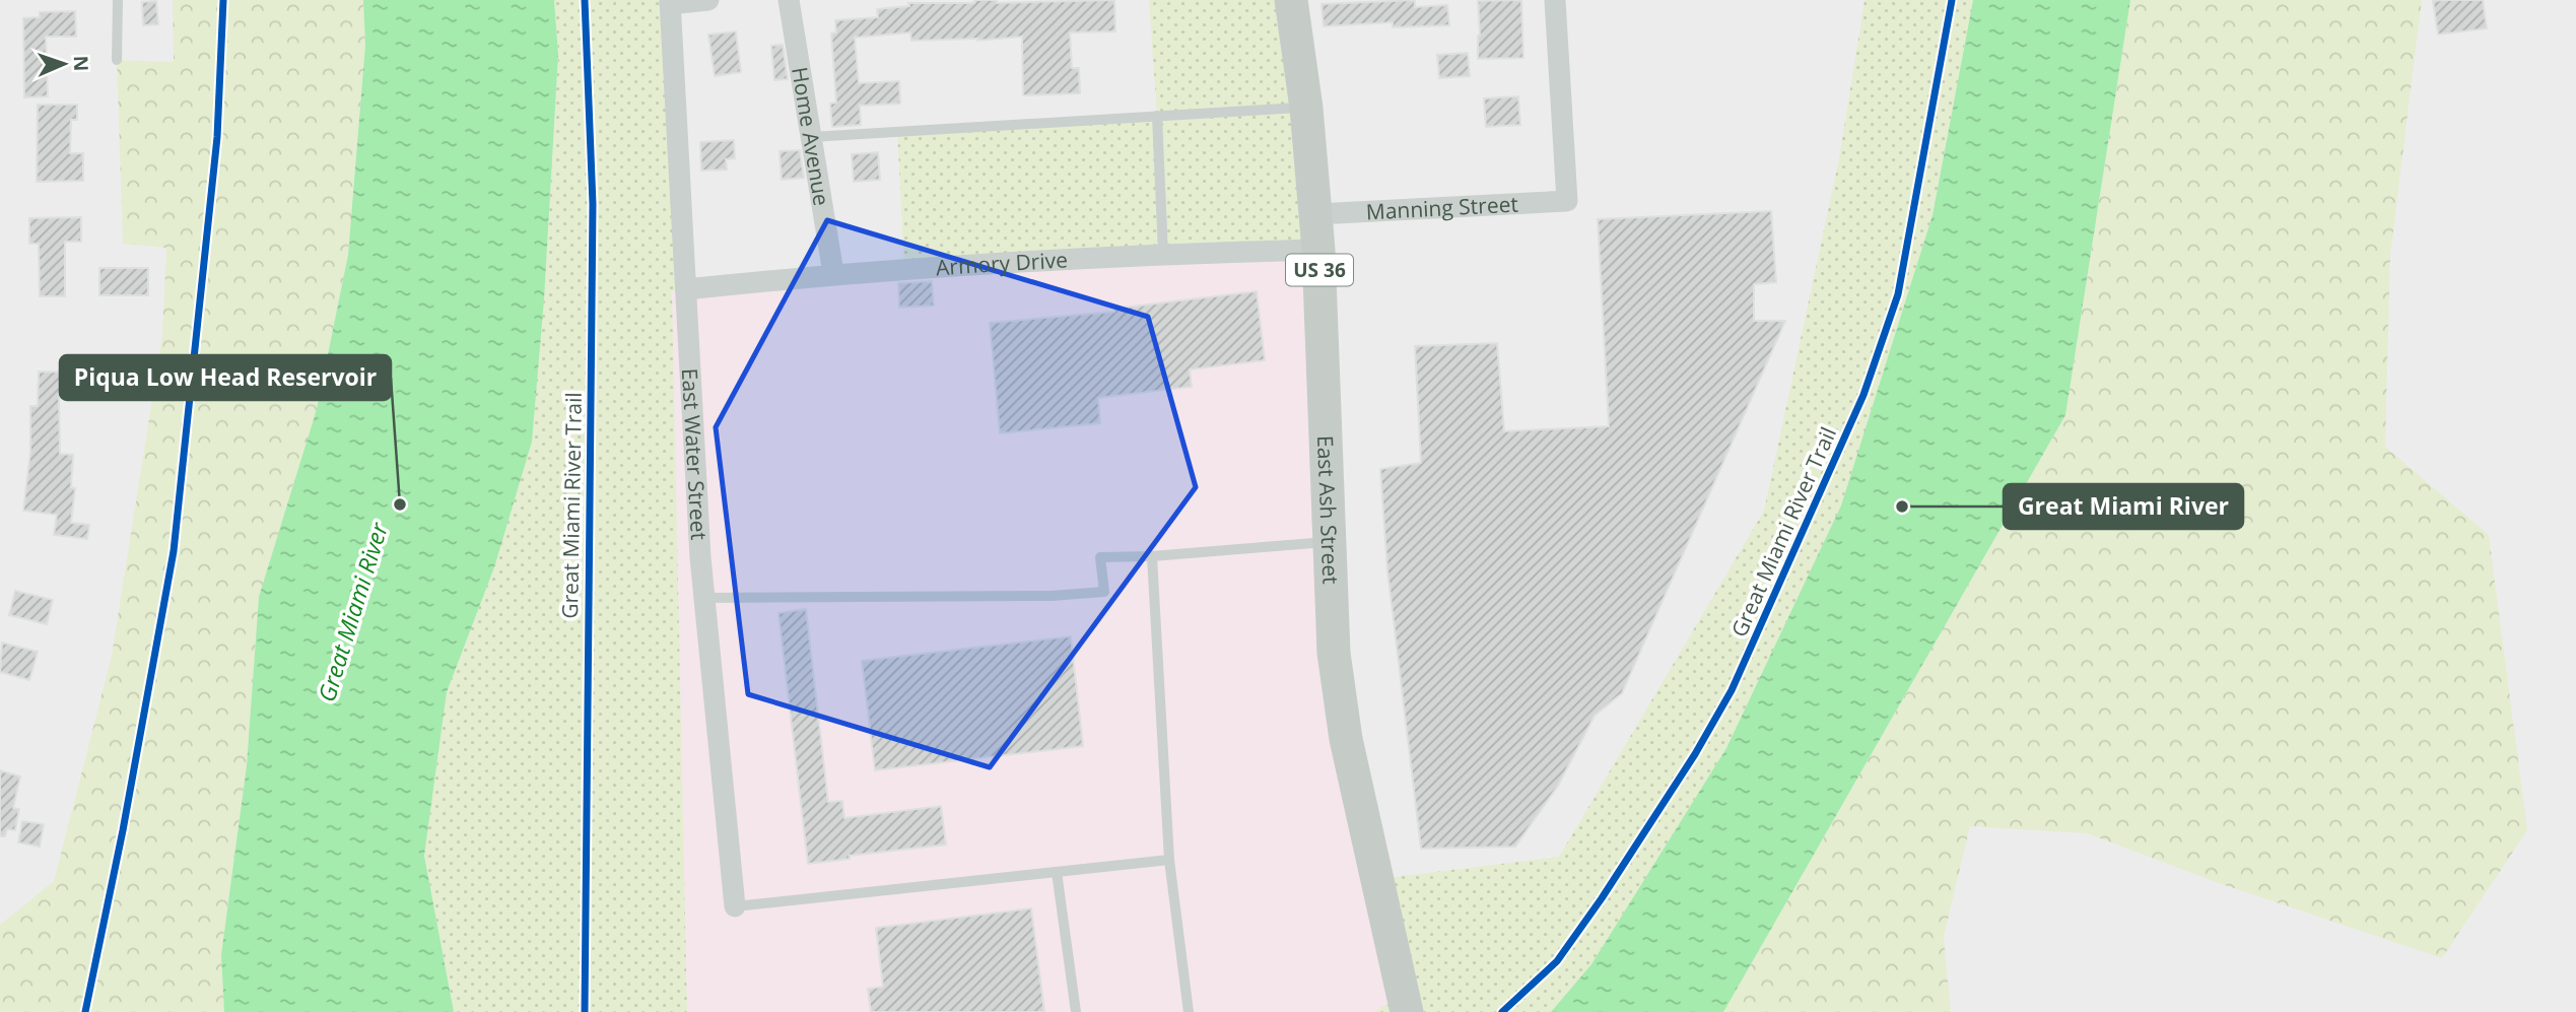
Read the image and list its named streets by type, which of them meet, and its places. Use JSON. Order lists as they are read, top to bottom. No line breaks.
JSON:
{"streets":{"main road":["US 36","East Ash Street"],"street":["Home Avenue","Manning Street","Armory Drive","East Water Street"],"cycle path":["Great Miami River Trail"]},"crossings":[["Home Avenue","Armory Drive"],["Manning Street","East Ash Street"],["Armory Drive","East Water Street"],["Armory Drive","East Ash Street"]],"water":["Great Miami River"],"places":["Piqua Low Head Reservoir","Great Miami River"],"north":"right"}
